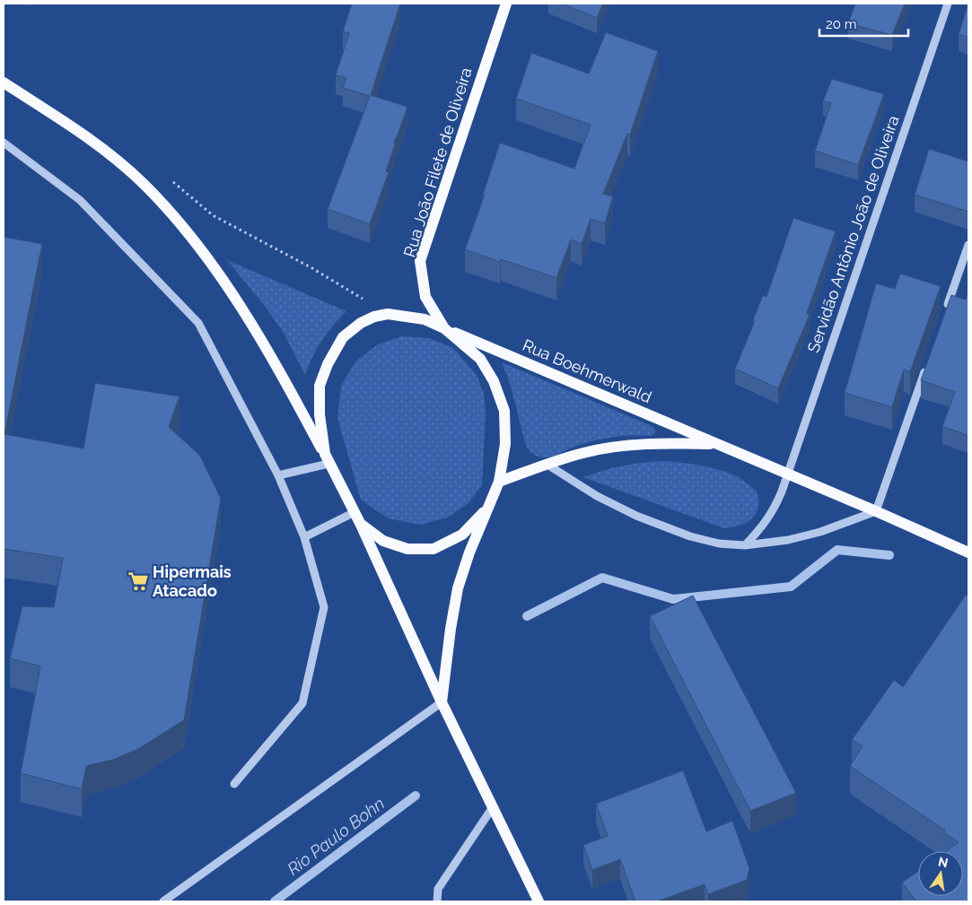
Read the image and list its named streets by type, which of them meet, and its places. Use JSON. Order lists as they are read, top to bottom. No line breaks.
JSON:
{"streets":{"main road":["Rua João Filete de Oliveira","Rua Boehmerwald"],"street":["Servidão Antônio João de Oliveira"]},"crossings":[["Rua João Filete de Oliveira","Rua Boehmerwald"],["Servidão Antônio João de Oliveira","Rua Boehmerwald"]],"water":["Rio Paulo Bohn"],"places":{"supermarket":["Hipermais Atacado"]},"scale_bar":"20 m","north":"top"}
